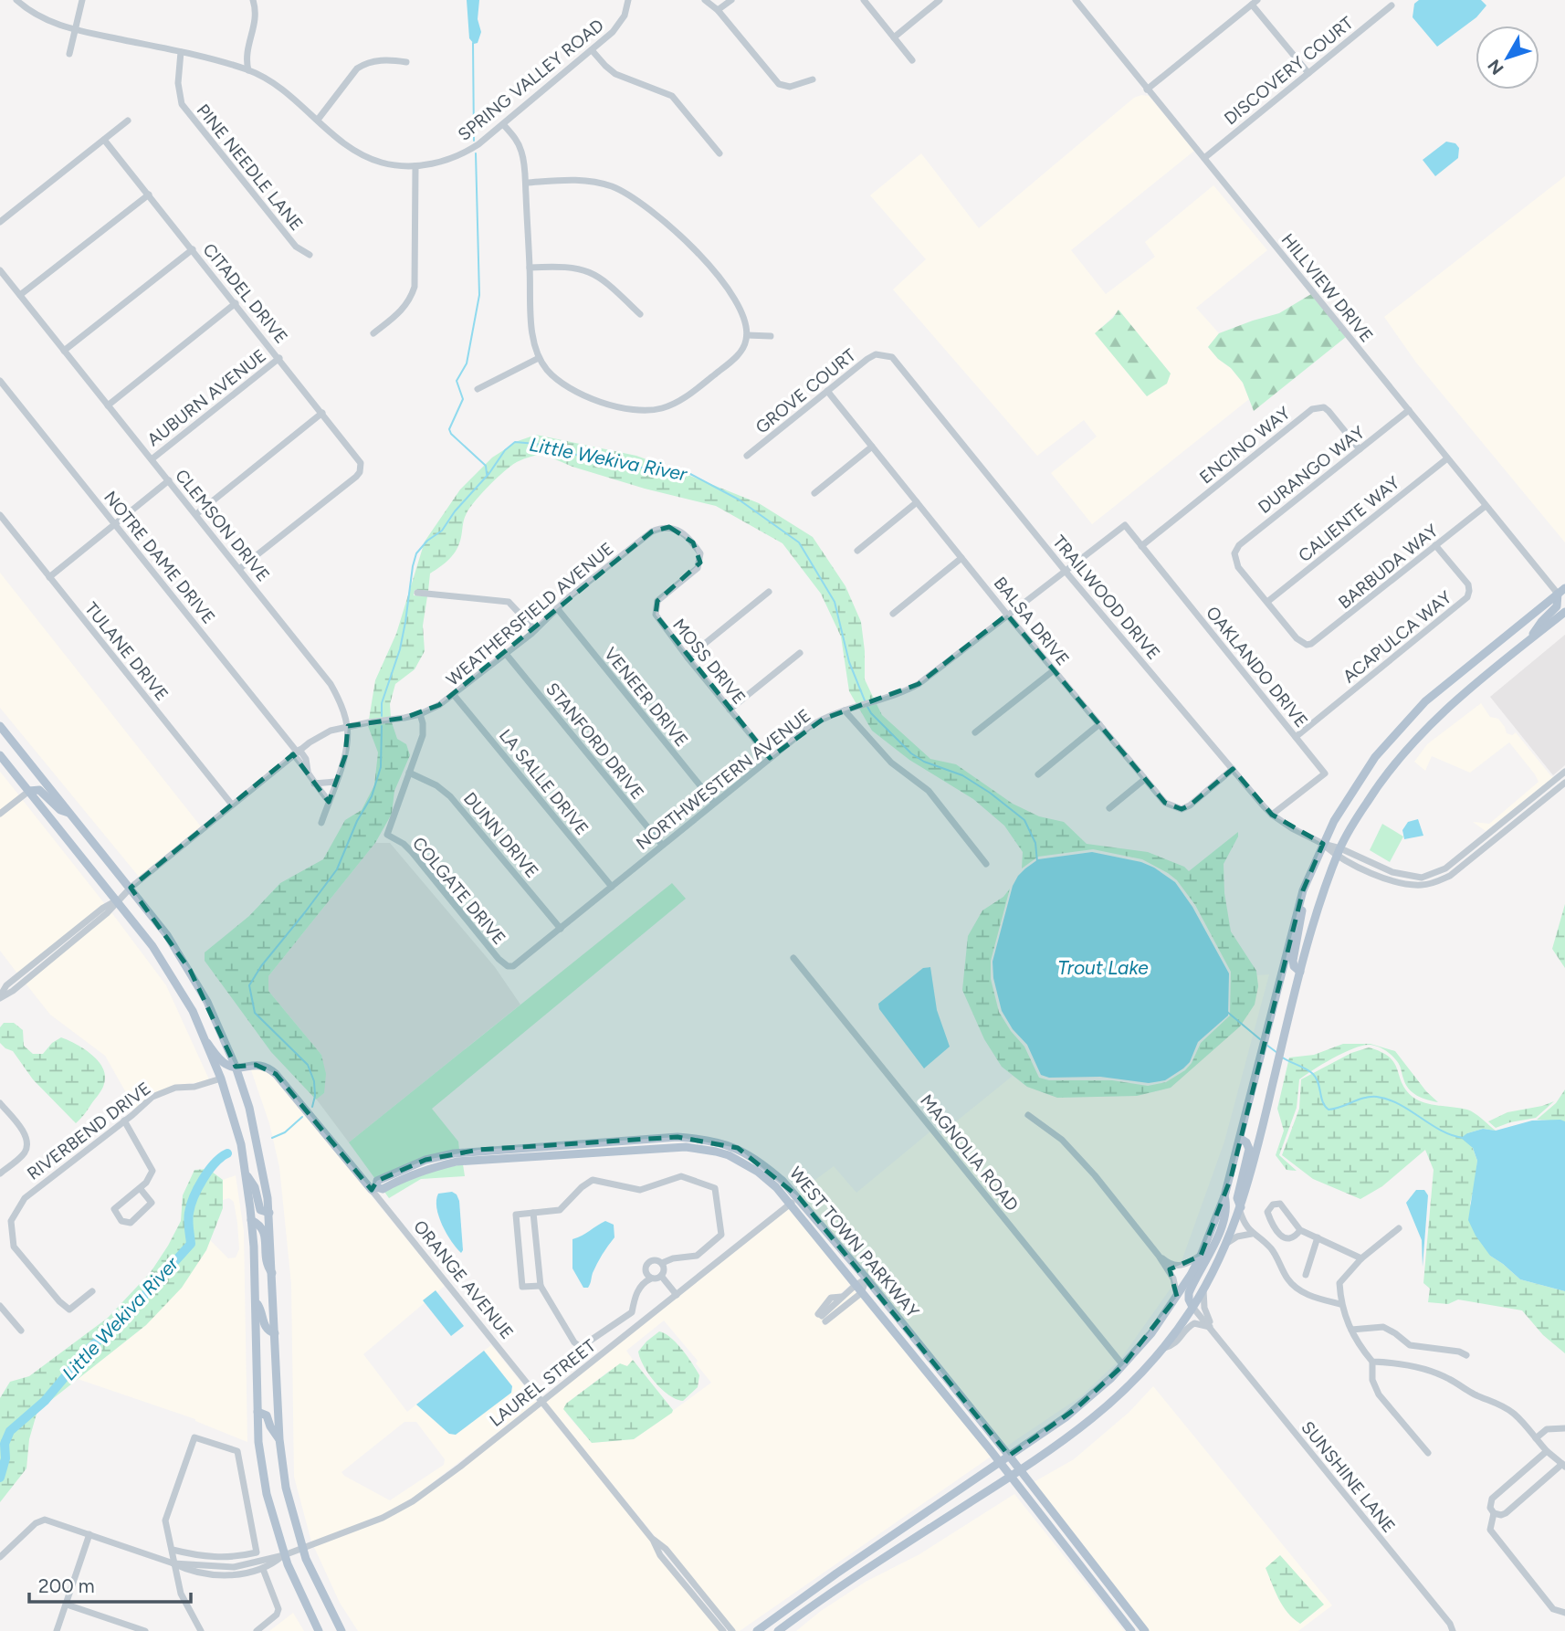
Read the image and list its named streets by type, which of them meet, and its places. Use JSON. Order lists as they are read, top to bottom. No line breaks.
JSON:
{"streets":{"main road":["WEST TOWN PARKWAY","ORANGE AVENUE"],"street":["DISCOVERY COURT","SPRING VALLEY ROAD","PINE NEEDLE LANE","HILLVIEW DRIVE","CITADEL DRIVE","GROVE COURT","AUBURN AVENUE","ENCINO WAY","DURANGO WAY","CALIENTE WAY","CLEMSON DRIVE","NOTRE DAME DRIVE","BARBUDA WAY","TRAILWOOD DRIVE","WEATHERSFIELD AVENUE","BALSA DRIVE","ACAPULCA WAY","TULANE DRIVE","MOSS DRIVE","OAKLANDO DRIVE","VENEER DRIVE","STANFORD DRIVE","NORTHWESTERN AVENUE","LA SALLE DRIVE","DUNN DRIVE","COLGATE DRIVE","RIVERBEND DRIVE","MAGNOLIA ROAD","LAUREL STREET","SUNSHINE LANE"]},"crossings":[["DISCOVERY COURT","HILLVIEW DRIVE"],["SPRING VALLEY ROAD","PINE NEEDLE LANE"],["HILLVIEW DRIVE","DURANGO WAY"],["HILLVIEW DRIVE","CALIENTE WAY"],["HILLVIEW DRIVE","BARBUDA WAY"],["CITADEL DRIVE","AUBURN AVENUE"],["CITADEL DRIVE","CLEMSON DRIVE"],["GROVE COURT","TRAILWOOD DRIVE"],["GROVE COURT","BALSA DRIVE"],["AUBURN AVENUE","CLEMSON DRIVE"],["ENCINO WAY","DURANGO WAY"],["ENCINO WAY","OAKLANDO DRIVE"],["DURANGO WAY","CALIENTE WAY"],["DURANGO WAY","BARBUDA WAY"],["CALIENTE WAY","BARBUDA WAY"],["CLEMSON DRIVE","NOTRE DAME DRIVE"],["CLEMSON DRIVE","WEATHERSFIELD AVENUE"],["NOTRE DAME DRIVE","WEATHERSFIELD AVENUE"],["BARBUDA WAY","ACAPULCA WAY"],["TRAILWOOD DRIVE","BALSA DRIVE"],["TRAILWOOD DRIVE","OAKLANDO DRIVE"],["TRAILWOOD DRIVE","NORTHWESTERN AVENUE"],["WEATHERSFIELD AVENUE","TULANE DRIVE"],["WEATHERSFIELD AVENUE","MOSS DRIVE"],["WEATHERSFIELD AVENUE","VENEER DRIVE"],["WEATHERSFIELD AVENUE","STANFORD DRIVE"],["WEATHERSFIELD AVENUE","LA SALLE DRIVE"],["BALSA DRIVE","NORTHWESTERN AVENUE"],["ACAPULCA WAY","OAKLANDO DRIVE"],["MOSS DRIVE","NORTHWESTERN AVENUE"],["OAKLANDO DRIVE","NORTHWESTERN AVENUE"],["VENEER DRIVE","NORTHWESTERN AVENUE"],["STANFORD DRIVE","NORTHWESTERN AVENUE"],["NORTHWESTERN AVENUE","LA SALLE DRIVE"],["NORTHWESTERN AVENUE","DUNN DRIVE"],["NORTHWESTERN AVENUE","COLGATE DRIVE"],["DUNN DRIVE","COLGATE DRIVE"],["WEST TOWN PARKWAY","ORANGE AVENUE"],["WEST TOWN PARKWAY","LAUREL STREET"],["ORANGE AVENUE","LAUREL STREET"]],"water":["Little Wekiva River","Trout Lake"],"scale_bar":"200 m","north":"bottom left"}
